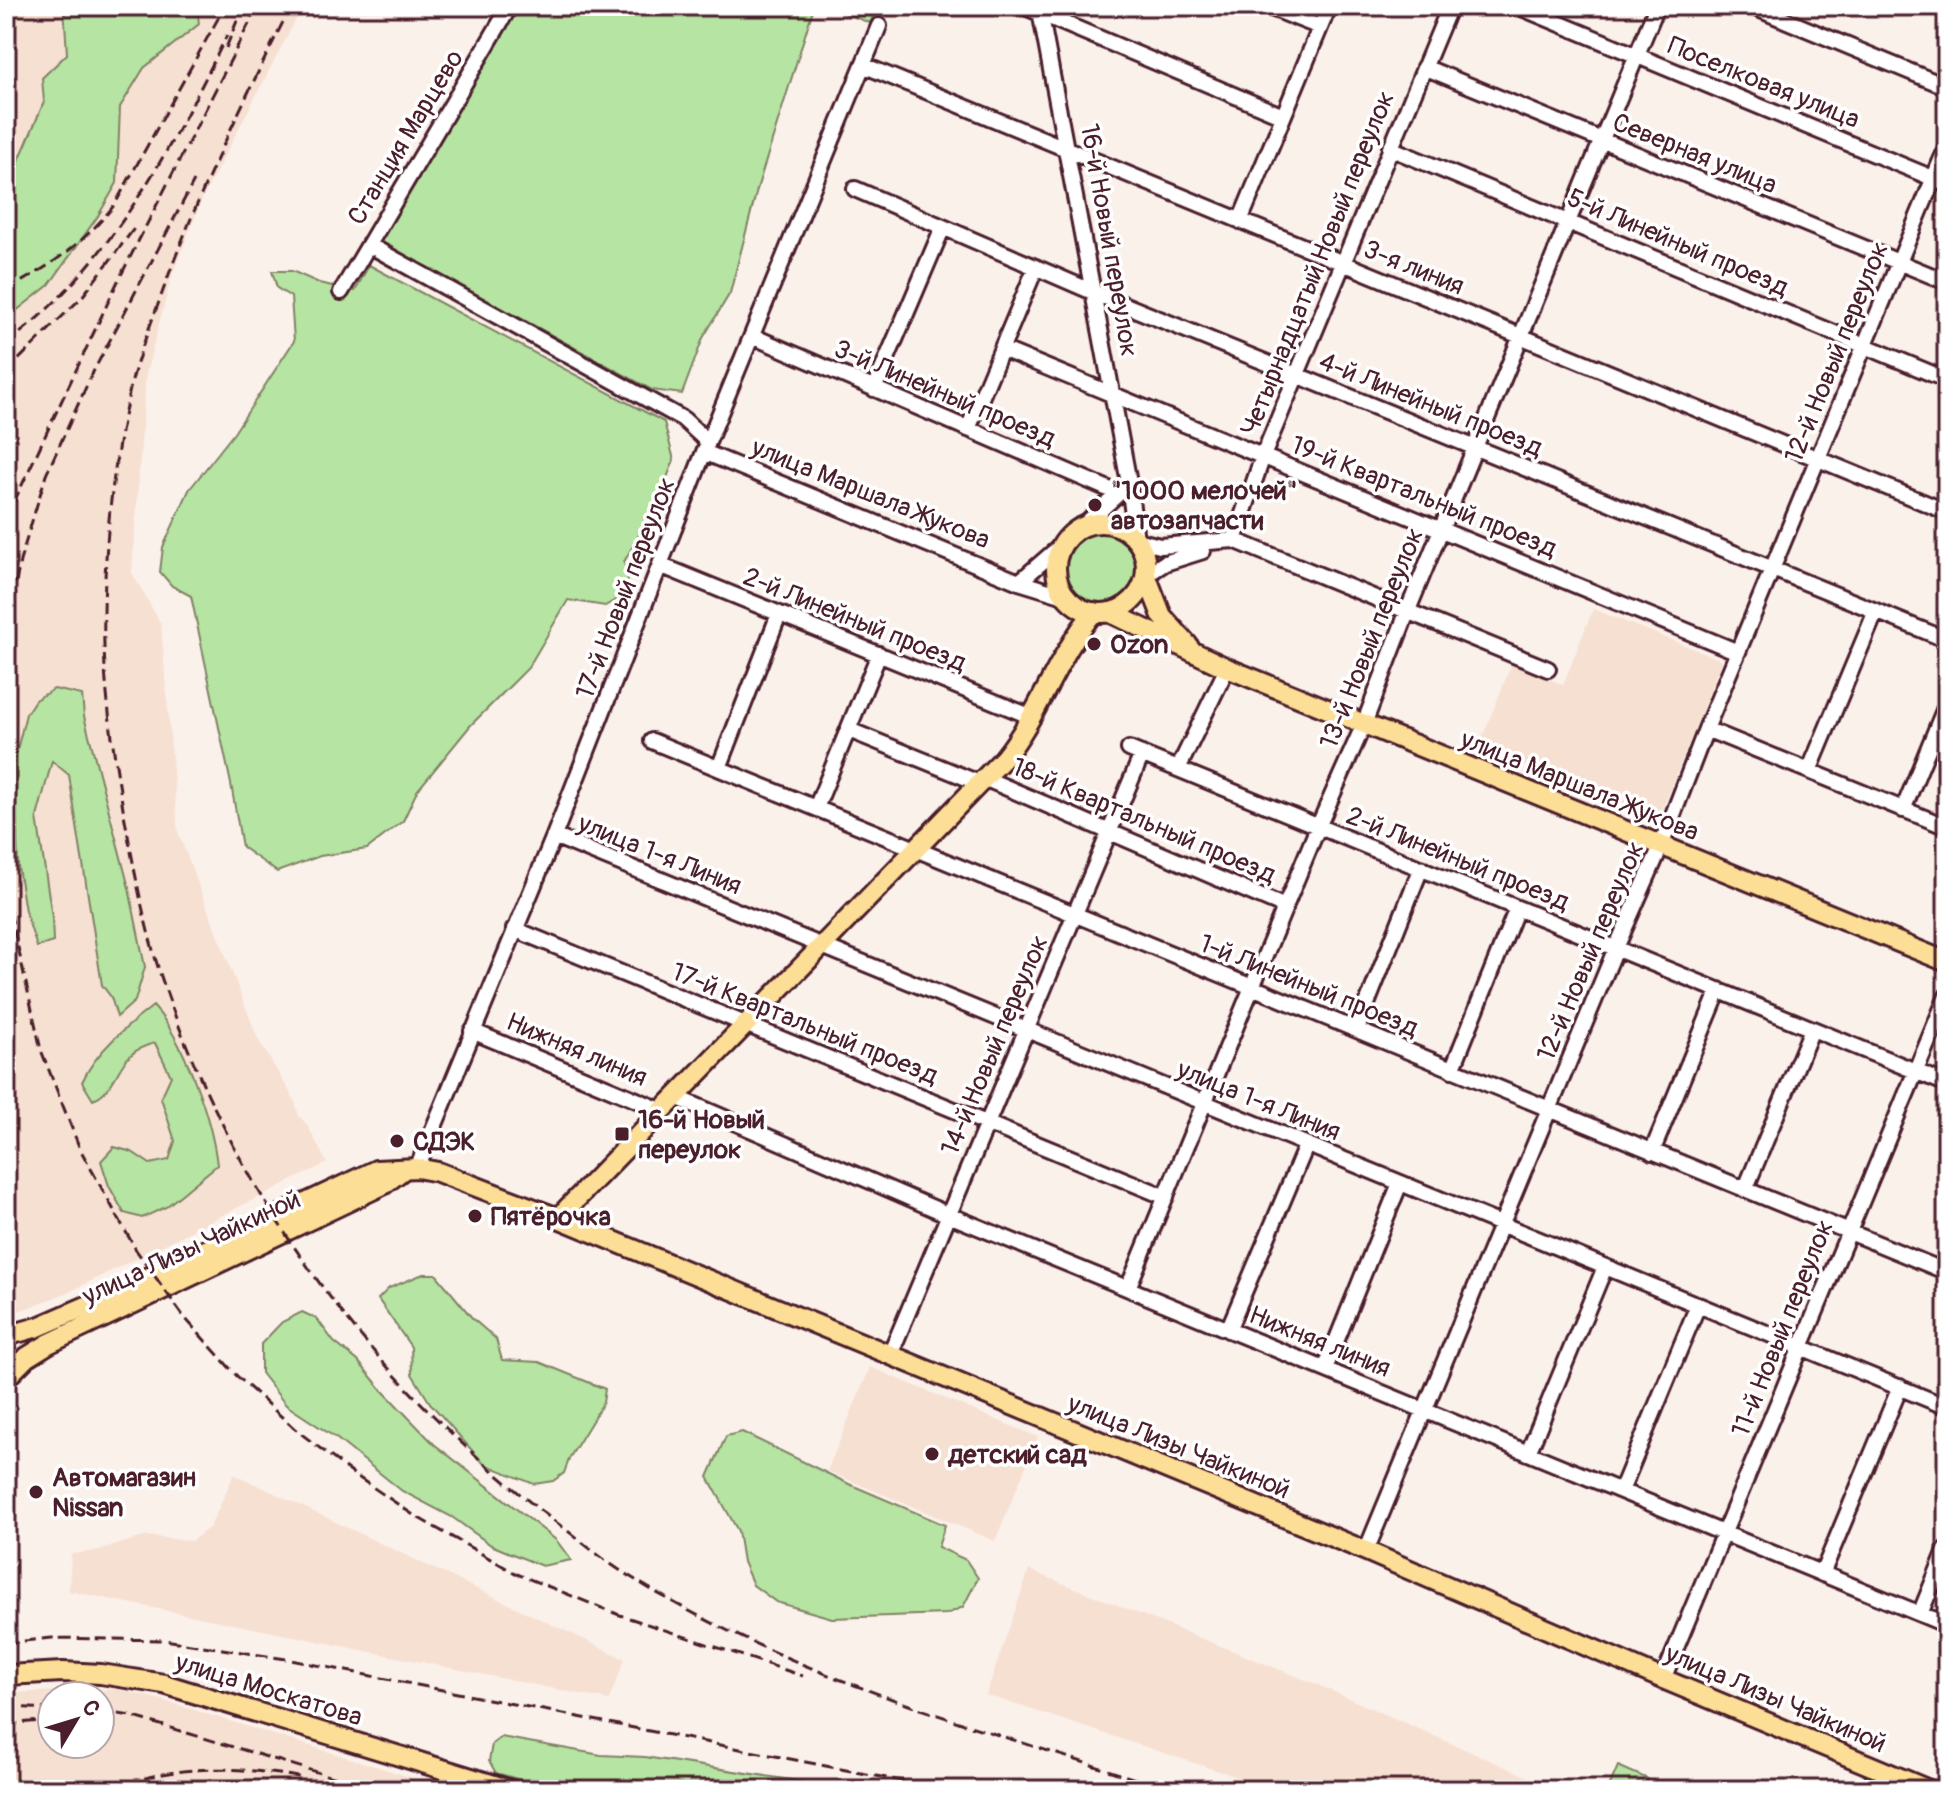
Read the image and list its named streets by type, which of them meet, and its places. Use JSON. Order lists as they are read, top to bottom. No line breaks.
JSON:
{"streets":{"main road":["улица Маршала Жукова","улица Лизы Чайкиной","улица Москатова"],"street":["Поселковая улица","Станция Марцево","Северная улица","16-й Новый переулок","5-й Линейный проезд","Четырнадцатый Новый переулок","3-я линия","12-й Новый переулок","3-й Линейный проезд","4-й Линейный проезд","19-й Квартальный проезд","17-й Новый переулок","2-й Линейный проезд","13-й Новый переулок","18-й Квартальный проезд","улица 1-я Линия","1-й Линейный проезд","17-й Квартальный проезд","14-й Новый переулок","Нижняя линия","11-й Новый переулок"]},"crossings":[["Поселковая улица","12-й Новый переулок"],["Поселковая улица","13-й Новый переулок"],["Станция Марцево","улица Маршала Жукова"],["Северная улица","Четырнадцатый Новый переулок"],["Северная улица","12-й Новый переулок"],["Северная улица","13-й Новый переулок"],["16-й Новый переулок","3-я линия"],["16-й Новый переулок","4-й Линейный проезд"],["16-й Новый переулок","улица Маршала Жукова"],["16-й Новый переулок","19-й Квартальный проезд"],["5-й Линейный проезд","Четырнадцатый Новый переулок"],["5-й Линейный проезд","12-й Новый переулок"],["5-й Линейный проезд","13-й Новый переулок"],["Четырнадцатый Новый переулок","3-я линия"],["Четырнадцатый Новый переулок","4-й Линейный проезд"],["Четырнадцатый Новый переулок","19-й Квартальный проезд"],["3-я линия","12-й Новый переулок"],["3-я линия","17-й Новый переулок"],["3-я линия","13-й Новый переулок"],["12-й Новый переулок","4-й Линейный проезд"],["12-й Новый переулок","улица Маршала Жукова"],["12-й Новый переулок","19-й Квартальный проезд"],["12-й Новый переулок","2-й Линейный проезд"],["12-й Новый переулок","улица 1-я Линия"],["12-й Новый переулок","1-й Линейный проезд"],["12-й Новый переулок","Нижняя линия"],["12-й Новый переулок","улица Лизы Чайкиной"],["3-й Линейный проезд","17-й Новый переулок"],["4-й Линейный проезд","13-й Новый переулок"],["улица Маршала Жукова","17-й Новый переулок"],["улица Маршала Жукова","13-й Новый переулок"],["19-й Квартальный проезд","13-й Новый переулок"],["17-й Новый переулок","2-й Линейный проезд"],["17-й Новый переулок","улица 1-я Линия"],["17-й Новый переулок","17-й Квартальный проезд"],["17-й Новый переулок","Нижняя линия"],["17-й Новый переулок","улица Лизы Чайкиной"],["2-й Линейный проезд","13-й Новый переулок"],["2-й Линейный проезд","14-й Новый переулок"],["2-й Линейный проезд","11-й Новый переулок"],["13-й Новый переулок","18-й Квартальный проезд"],["13-й Новый переулок","улица 1-я Линия"],["13-й Новый переулок","1-й Линейный проезд"],["13-й Новый переулок","17-й Квартальный проезд"],["13-й Новый переулок","Нижняя линия"],["18-й Квартальный проезд","14-й Новый переулок"],["улица 1-я Линия","14-й Новый переулок"],["улица 1-я Линия","11-й Новый переулок"],["1-й Линейный проезд","14-й Новый переулок"],["1-й Линейный проезд","11-й Новый переулок"],["17-й Квартальный проезд","14-й Новый переулок"],["14-й Новый переулок","Нижняя линия"],["14-й Новый переулок","улица Лизы Чайкиной"],["Нижняя линия","11-й Новый переулок"],["улица Лизы Чайкиной","11-й Новый переулок"]],"places":{"other":["\"1000 мелочей\" автозапчасти","Ozon","СДЭК","Пятёрочка","детский сад","Автомагазин Nissan"],"transit":["16-й Новый переулок"]},"north":"top right"}
